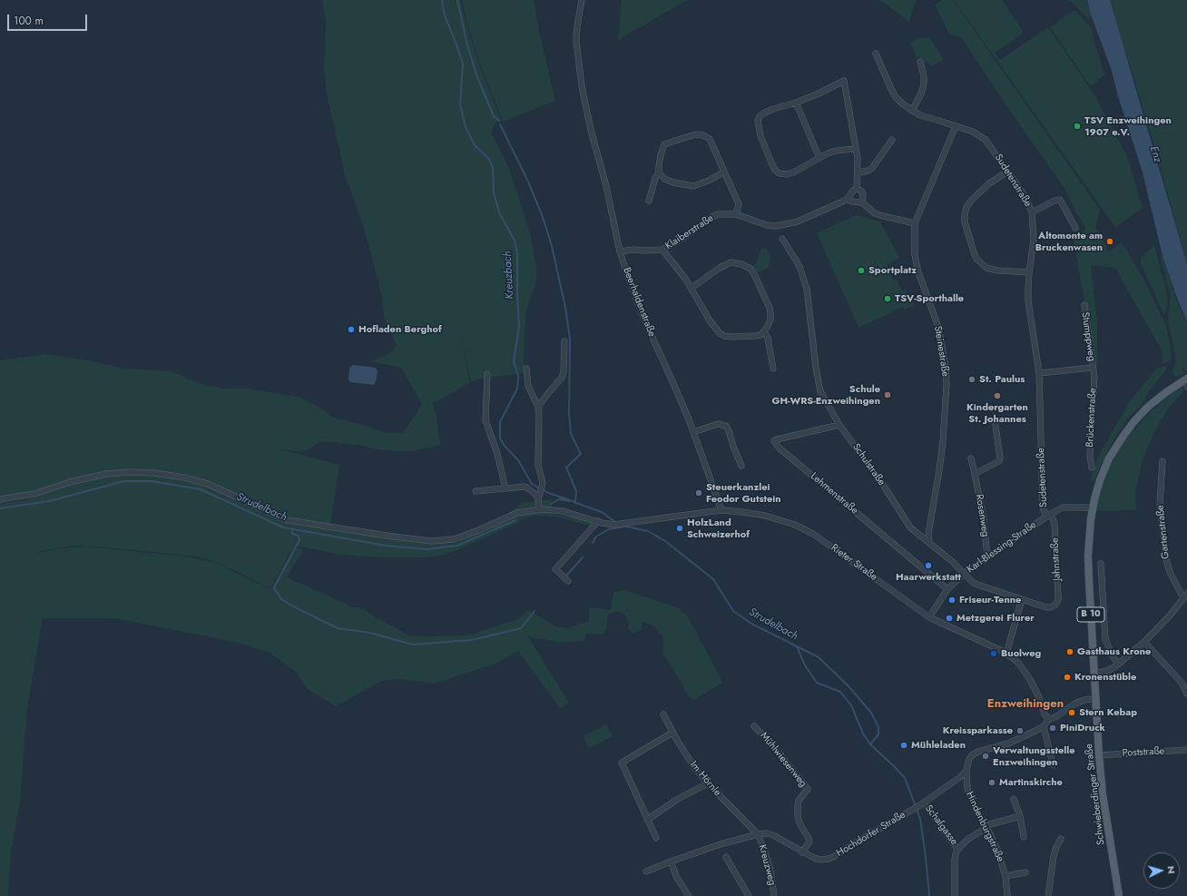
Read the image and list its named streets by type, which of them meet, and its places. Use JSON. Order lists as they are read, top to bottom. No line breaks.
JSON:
{"streets":{"main road":["B 10","Schwieberdinger Straße"],"street":["Sudetenstraße","Klaiberstraße","Beerhaldenstraße","Stumppweg","Steinestraße","Brückenstraße","Schulstraße","Lehmenstraße","Rosenweg","Gartenstraße","Karl-Blessing-Straße","Jahnstraße","Rieter Straße","Poststraße","Mühlwiesenweg","Im Hörnle","Schafgasse","Hindenburgstraße","Hochdorfer Straße","Kreuzweg"]},"crossings":[["Sudetenstraße","Steinestraße"],["Sudetenstraße","Karl-Blessing-Straße"],["Sudetenstraße","Jahnstraße"],["Klaiberstraße","Beerhaldenstraße"],["Beerhaldenstraße","Rieter Straße"],["Stumppweg","Brückenstraße"],["Steinestraße","Schulstraße"],["Schulstraße","Lehmenstraße"],["Schulstraße","Karl-Blessing-Straße"],["Schulstraße","Jahnstraße"],["Lehmenstraße","Karl-Blessing-Straße"],["Rosenweg","Karl-Blessing-Straße"],["Karl-Blessing-Straße","Jahnstraße"],["Karl-Blessing-Straße","Rieter Straße"],["Karl-Blessing-Straße","Schwieberdinger Straße"],["Poststraße","Schwieberdinger Straße"],["Mühlwiesenweg","Hochdorfer Straße"],["Im Hörnle","Hochdorfer Straße"],["Im Hörnle","Kreuzweg"],["Schafgasse","Hindenburgstraße"],["Schafgasse","Hochdorfer Straße"],["Hindenburgstraße","Hochdorfer Straße"],["Hochdorfer Straße","Kreuzweg"]],"districts":["Enzweihingen"],"water":["Enz","Kreuzbach","Strudelbach"],"places":["TSV Enzweihingen 1907 e.V.","Altomonte am Bruckenwasen","Sportplatz","TSV-Sporthalle","Hofladen Berghof","St. Paulus","Schule GH-WRS-Enzweihingen","Kindergarten St. Johannes","Steuerkanzlei Feodor Gutstein","HolzLand Schweizerhof","Haarwerkstatt","Friseur-Tenne","Metzgerei Flurer","Gasthaus Krone","Buolweg","Kronenstüble","Stern Kebap","PiniDruck","Kreissparkasse","Mühleladen","Verwaltungsstelle Enzweihingen","Martinskirche"],"scale_bar":"100 m","north":"right"}
